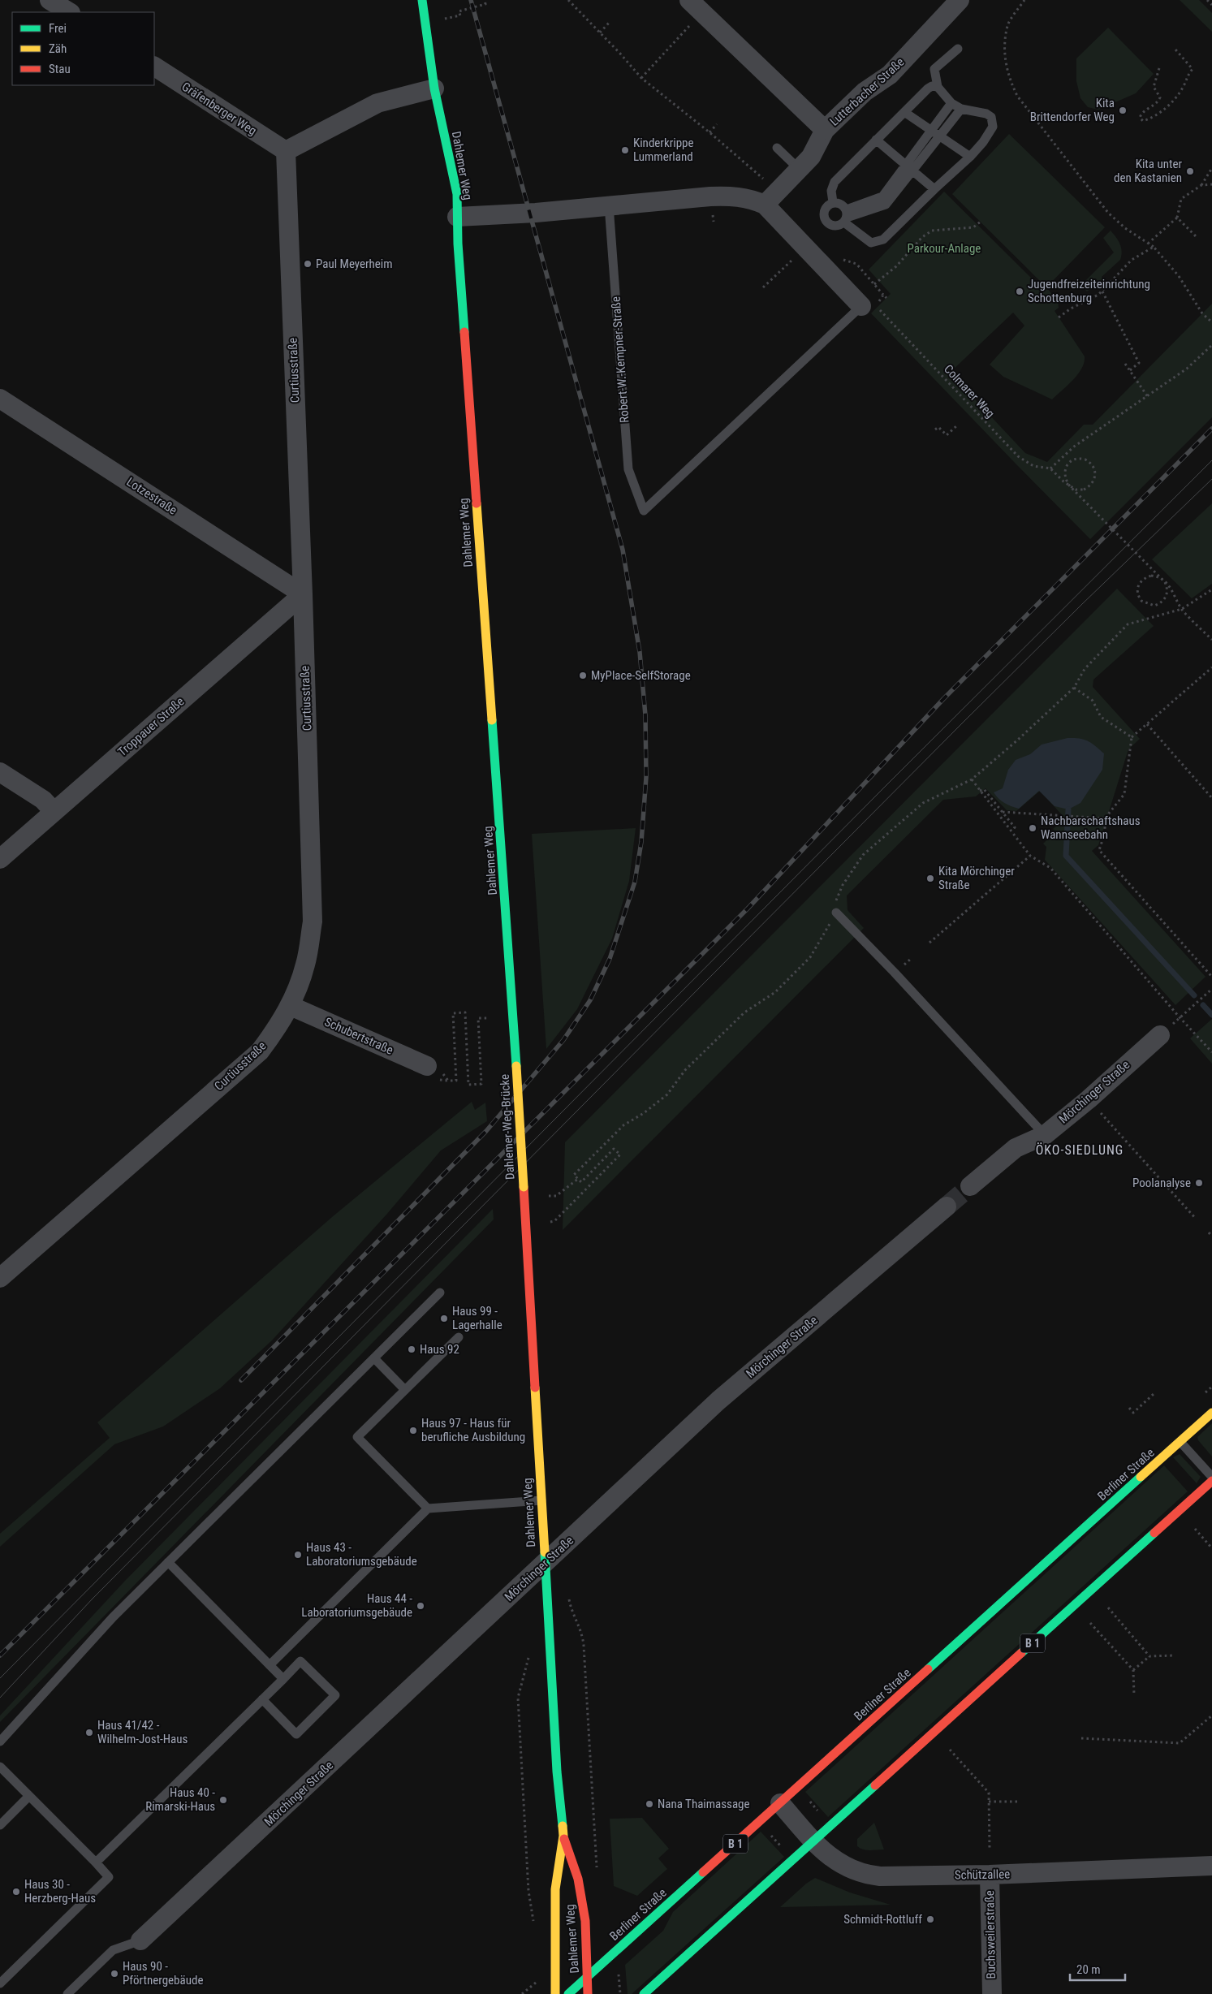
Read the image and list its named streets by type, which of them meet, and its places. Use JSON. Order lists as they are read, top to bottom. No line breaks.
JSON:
{"streets":{"main road":["Dahlemer Weg","Dahlemer-Weg-Brücke","Berliner Straße","B 1"],"street":["Lutterbacher Straße","Gräfenberger Weg","Curtiusstraße","Lotzestraße","Troppauer Straße","Schubertstraße","Mörchinger Straße","Schützallee","Buchsweilerstraße"],"lane":["Robert-W.-Kempner-Straße"],"path":["Colmarer Weg"]},"crossings":[["Gräfenberger Weg","Curtiusstraße"],["Dahlemer Weg","Mörchinger Straße"],["Dahlemer Weg","Dahlemer-Weg-Brücke"],["Dahlemer Weg","Berliner Straße"],["Robert-W.-Kempner-Straße","Colmarer Weg"],["Curtiusstraße","Lotzestraße"],["Curtiusstraße","Troppauer Straße"],["Curtiusstraße","Schubertstraße"],["Lotzestraße","Troppauer Straße"],["Berliner Straße","Schützallee"],["B 1","Schützallee"],["Schützallee","Buchsweilerstraße"]],"districts":["ÖKO-SIEDLUNG"],"parks":["Parkour-Anlage"],"places":["Kita Brittendorfer Weg","Kinderkrippe Lummerland","Kita unter den Kastanien","Paul Meyerheim","Jugendfreizeiteinrichtung Schottenburg","MyPlace-SelfStorage","Nachbarschaftshaus Wannseebahn","Kita Mörchinger Straße","Poolanalyse","Haus 99 - Lagerhalle","Haus 92","Haus 97 - Haus für berufliche Ausbildung","Haus 43 - Laboratoriumsgebäude","Haus 44 - Laboratoriumsgebäude","Haus 41/42 - Wilhelm-Jost-Haus","Haus 40 - Rimarski-Haus","Nana Thaimassage","Haus 30 - Herzberg-Haus","Schmidt-Rottluff","Haus 90 - Pförtnergebäude"],"legend":["Frei","Zäh","Stau"],"scale_bar":"20 m"}
